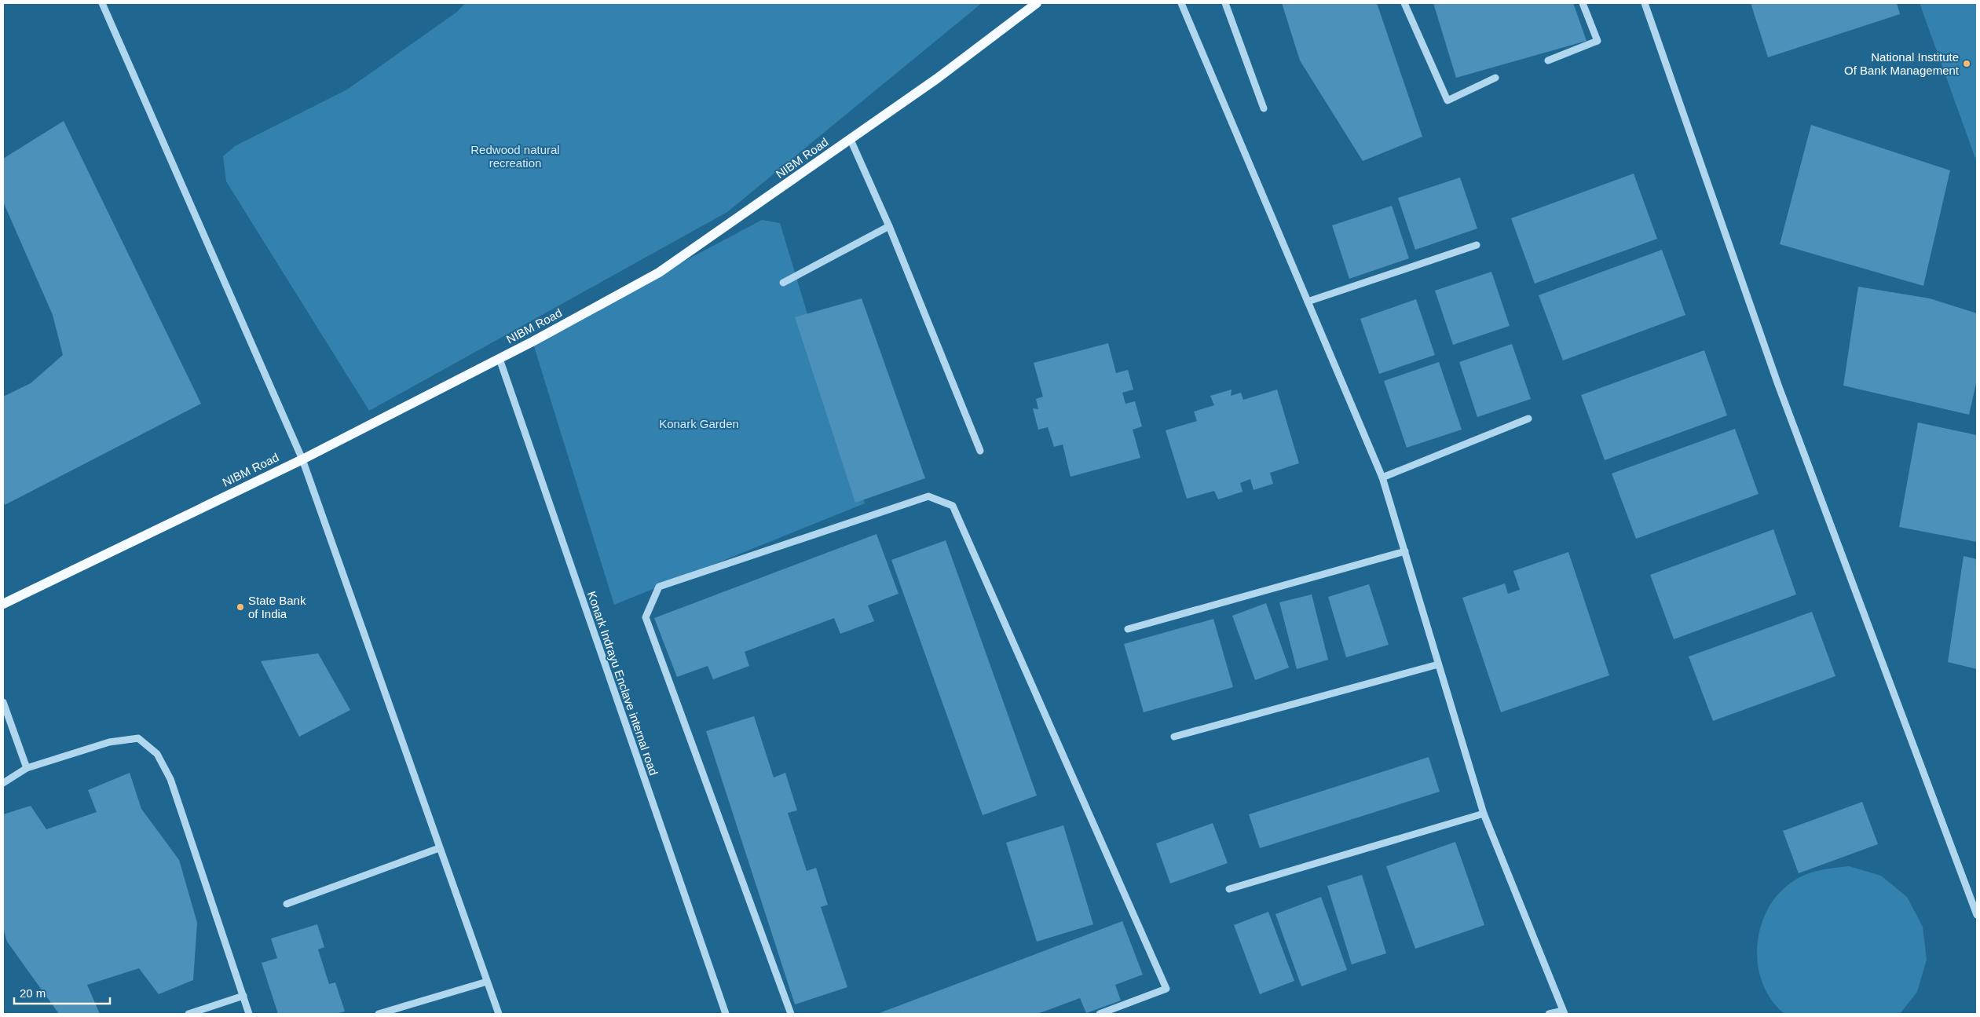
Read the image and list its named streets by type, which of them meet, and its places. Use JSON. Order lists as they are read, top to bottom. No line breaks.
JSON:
{"streets":{"main road":["NIBM Road"],"street":["Konark Indrayu Enclave internal road"]},"crossings":[["NIBM Road","Konark Indrayu Enclave internal road"]],"parks":["Redwood natural recreation","Konark Garden"],"places":["National Institute Of Bank Management","State Bank of India"],"scale_bar":"20 m"}
